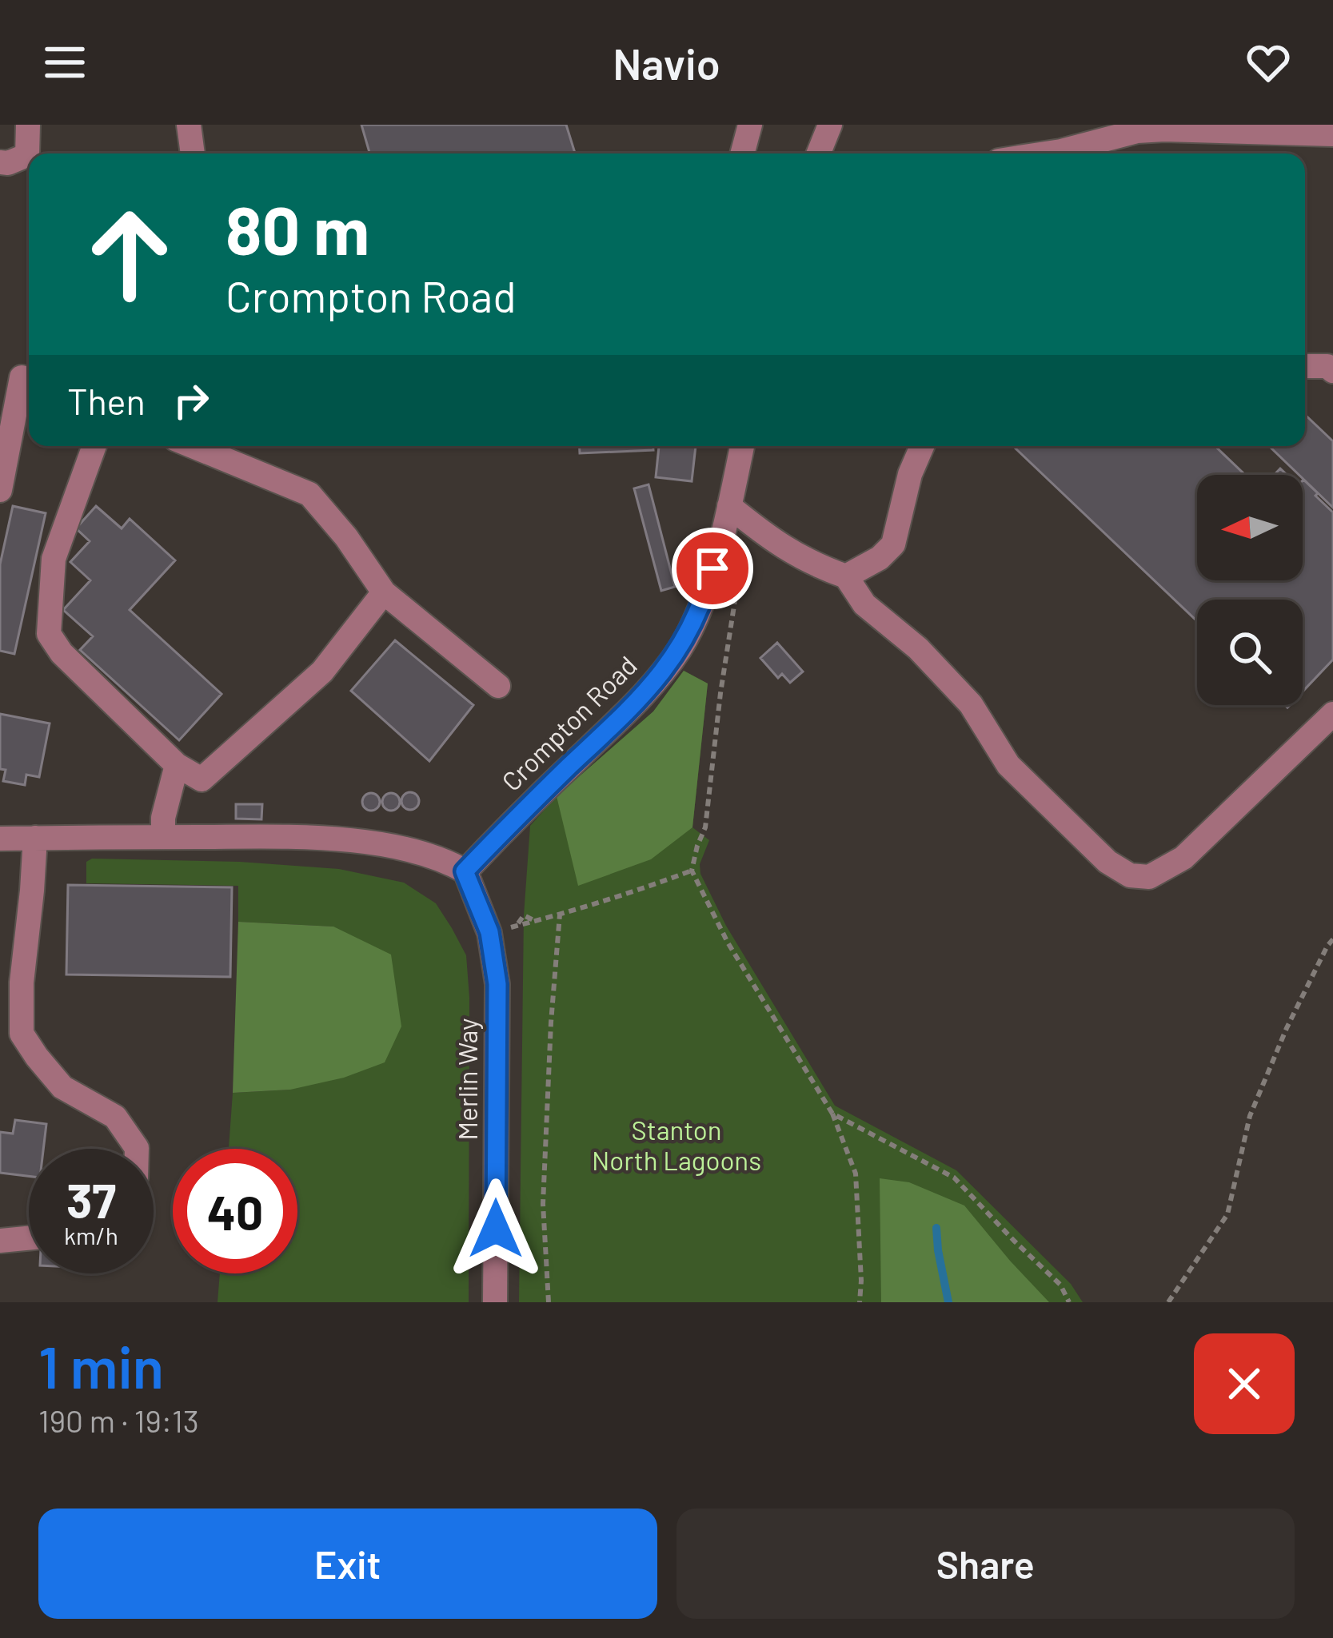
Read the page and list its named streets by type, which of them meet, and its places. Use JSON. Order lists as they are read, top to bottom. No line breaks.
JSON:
{"streets":{"street":["Crompton Road","Merlin Way"]},"parks":["Stanton North Lagoons"],"north":"left","page":{"header":"Navio","turn":["80 m","Crompton Road"],"then":"Then","speed":"37 km/h","limit":"40","heading":["1 min","190 m · 19:13"],"buttons":["Exit","Share"]}}
